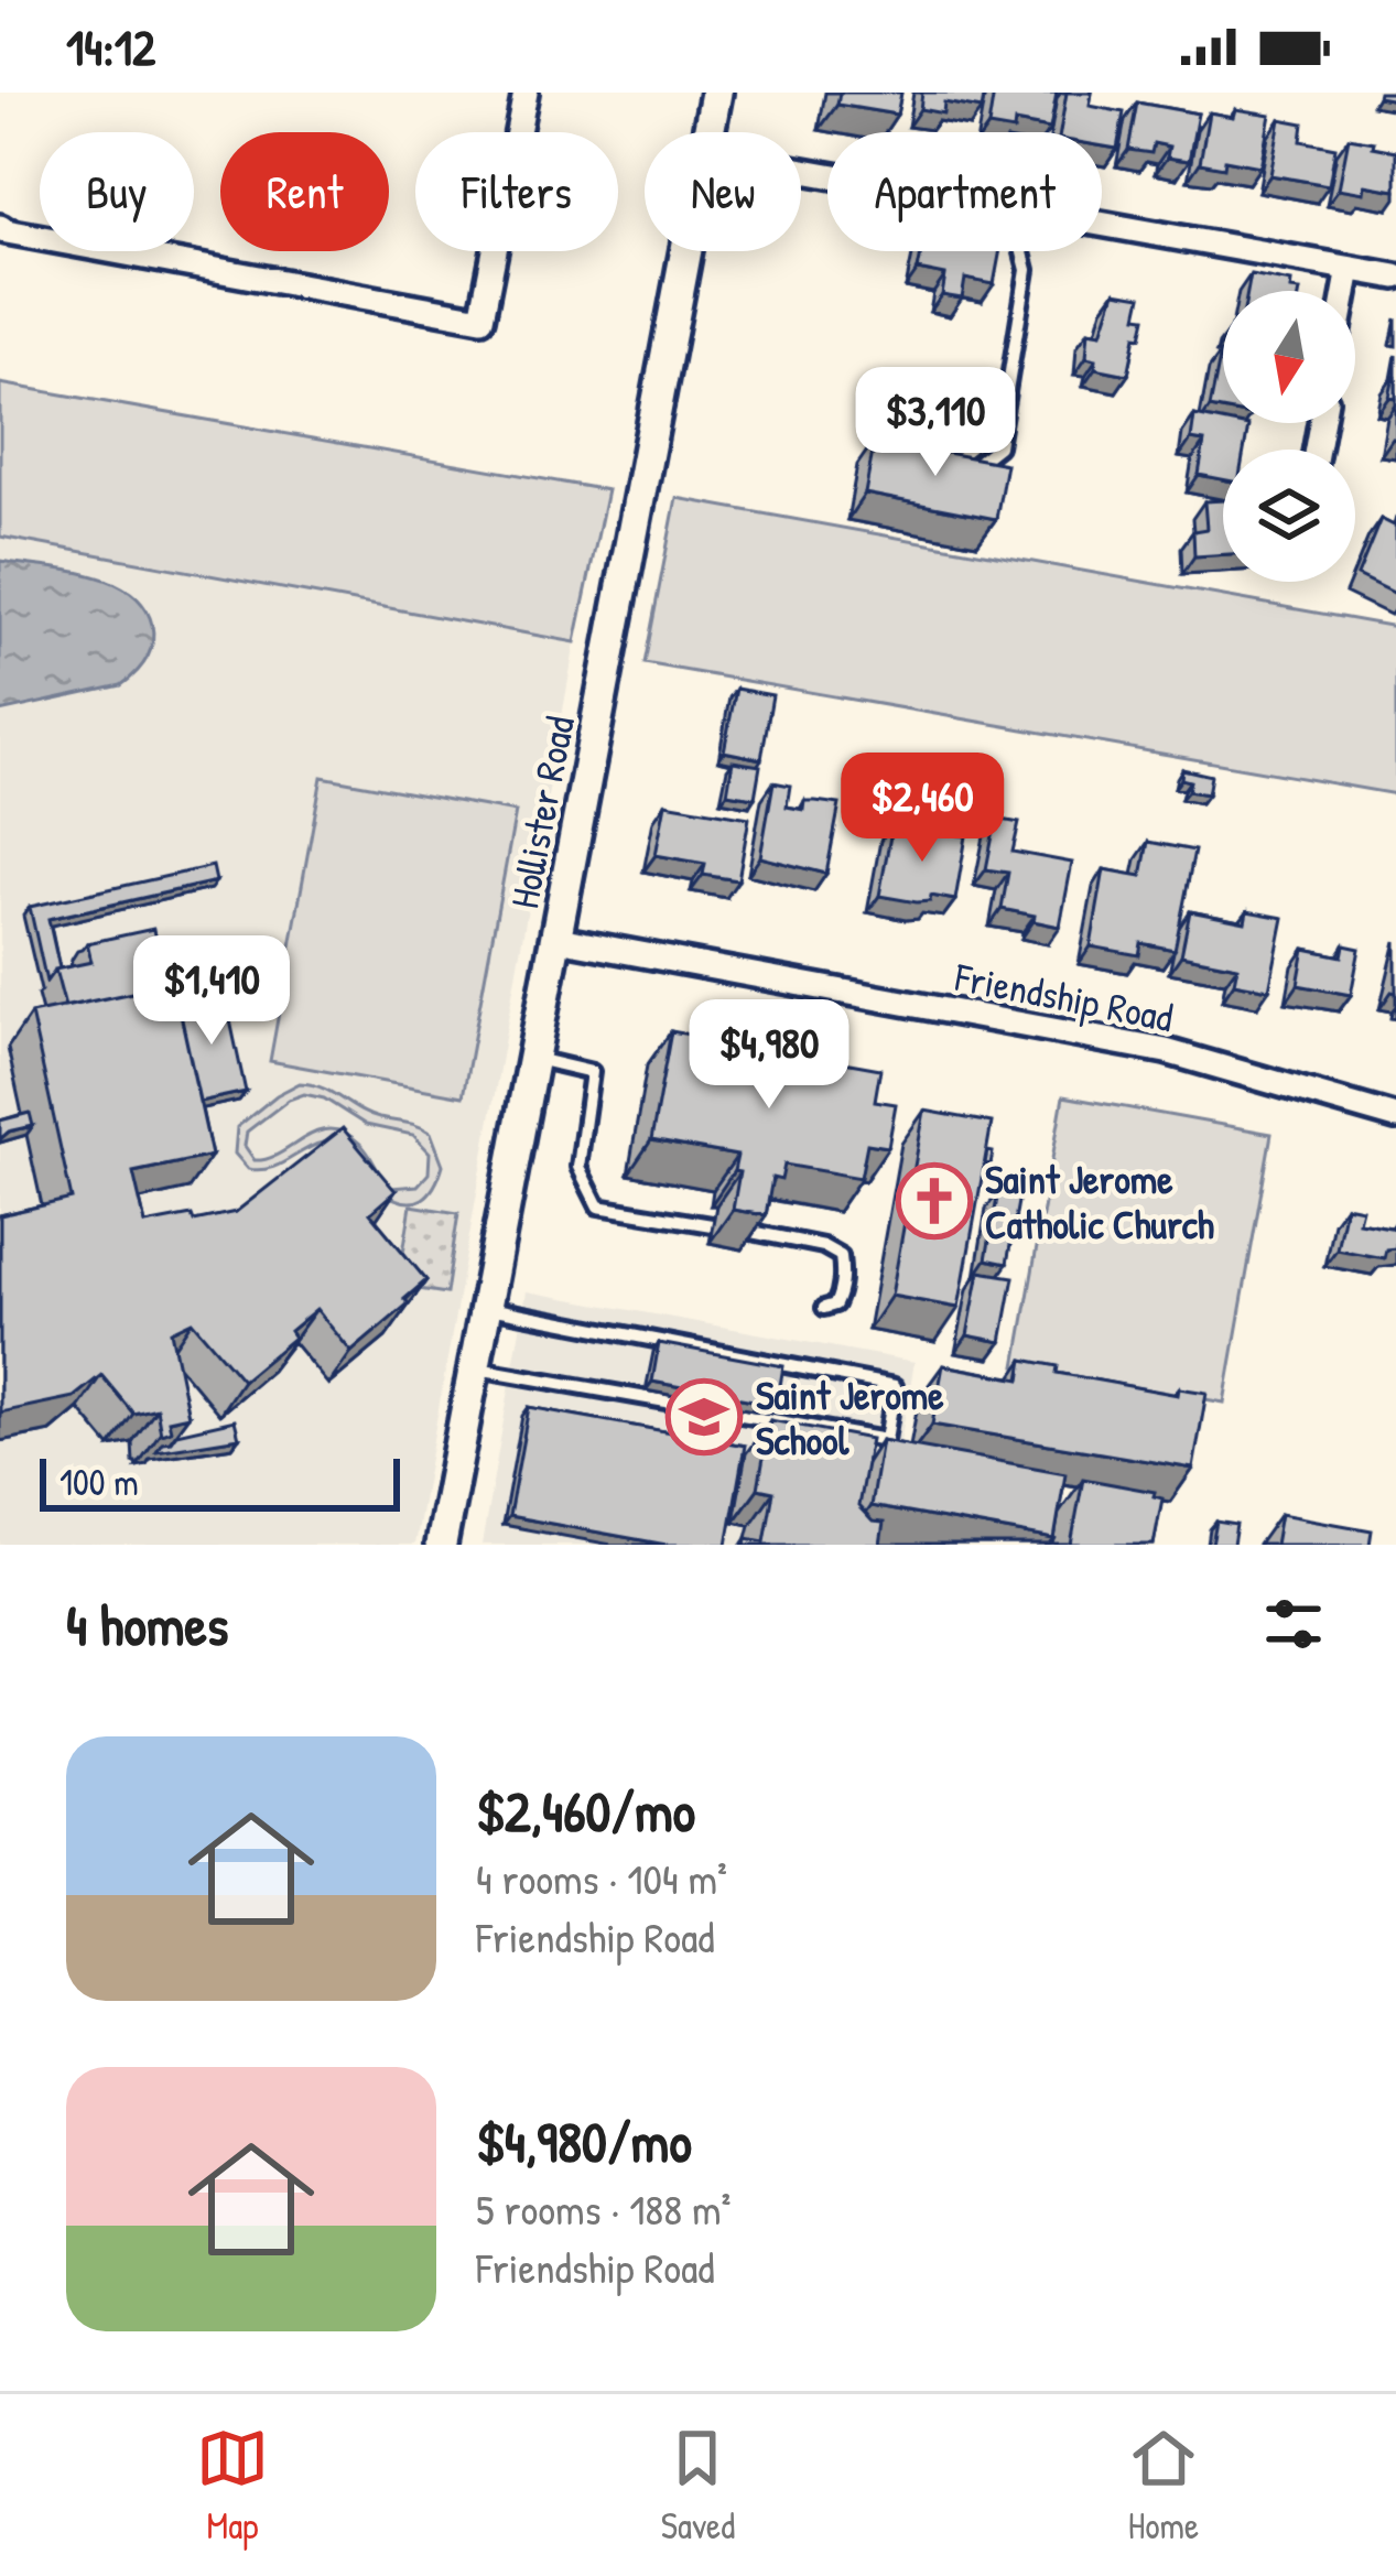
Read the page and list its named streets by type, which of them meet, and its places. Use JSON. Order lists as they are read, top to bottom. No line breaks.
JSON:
{"streets":{"street":["Hollister Road","Friendship Road"]},"crossings":[["Hollister Road","Friendship Road"]],"places":{"church":["Saint Jerome Catholic Church"],"school or university":["Saint Jerome School"]},"scale_bar":"100 m","north":"bottom","page":{"status":"14:12","chip":["Buy","Rent","Filters","New","Apartment"],"price":["$3,110","$2,460","$1,410","$4,980"],"scale":"100 m","heading":"4 homes","list":[{"name":"$2,460/mo","note":"4 rooms · 104 m² · Friendship Road"},{"name":"$4,980/mo","note":"5 rooms · 188 m² · Friendship Road"}],"tabs":["Map","Saved","Home"]}}
